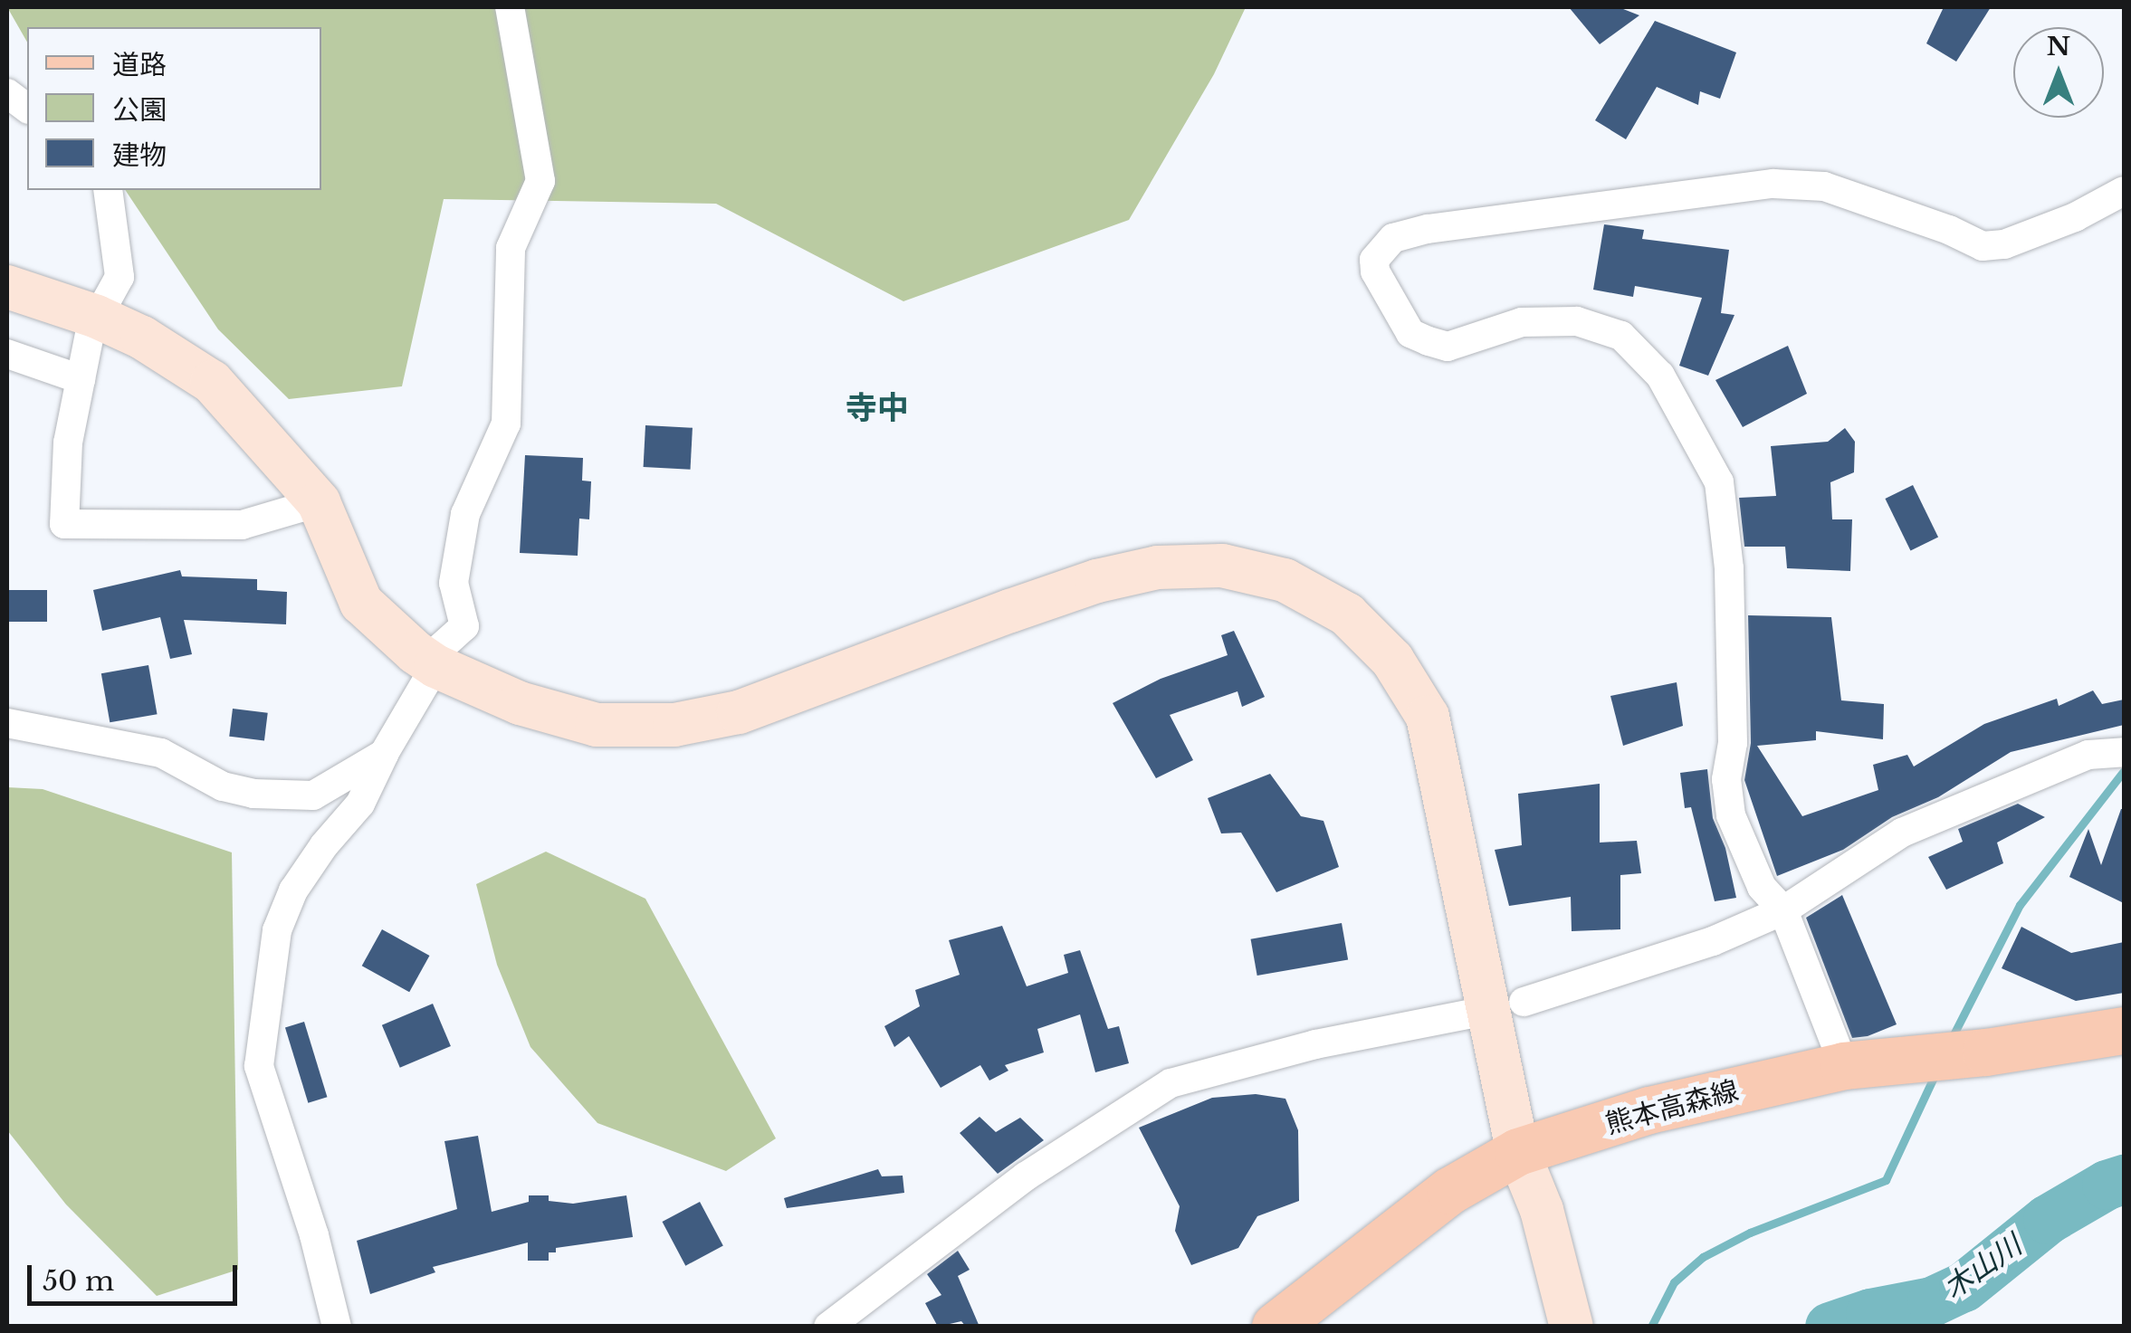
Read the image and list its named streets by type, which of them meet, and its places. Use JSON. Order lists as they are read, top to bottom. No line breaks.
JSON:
{"streets":{"main road":["熊本高森線"]},"districts":["寺中"],"water":["木山川"],"legend":["道路","公園","建物"],"scale_bar":"50 m","north":"top"}
